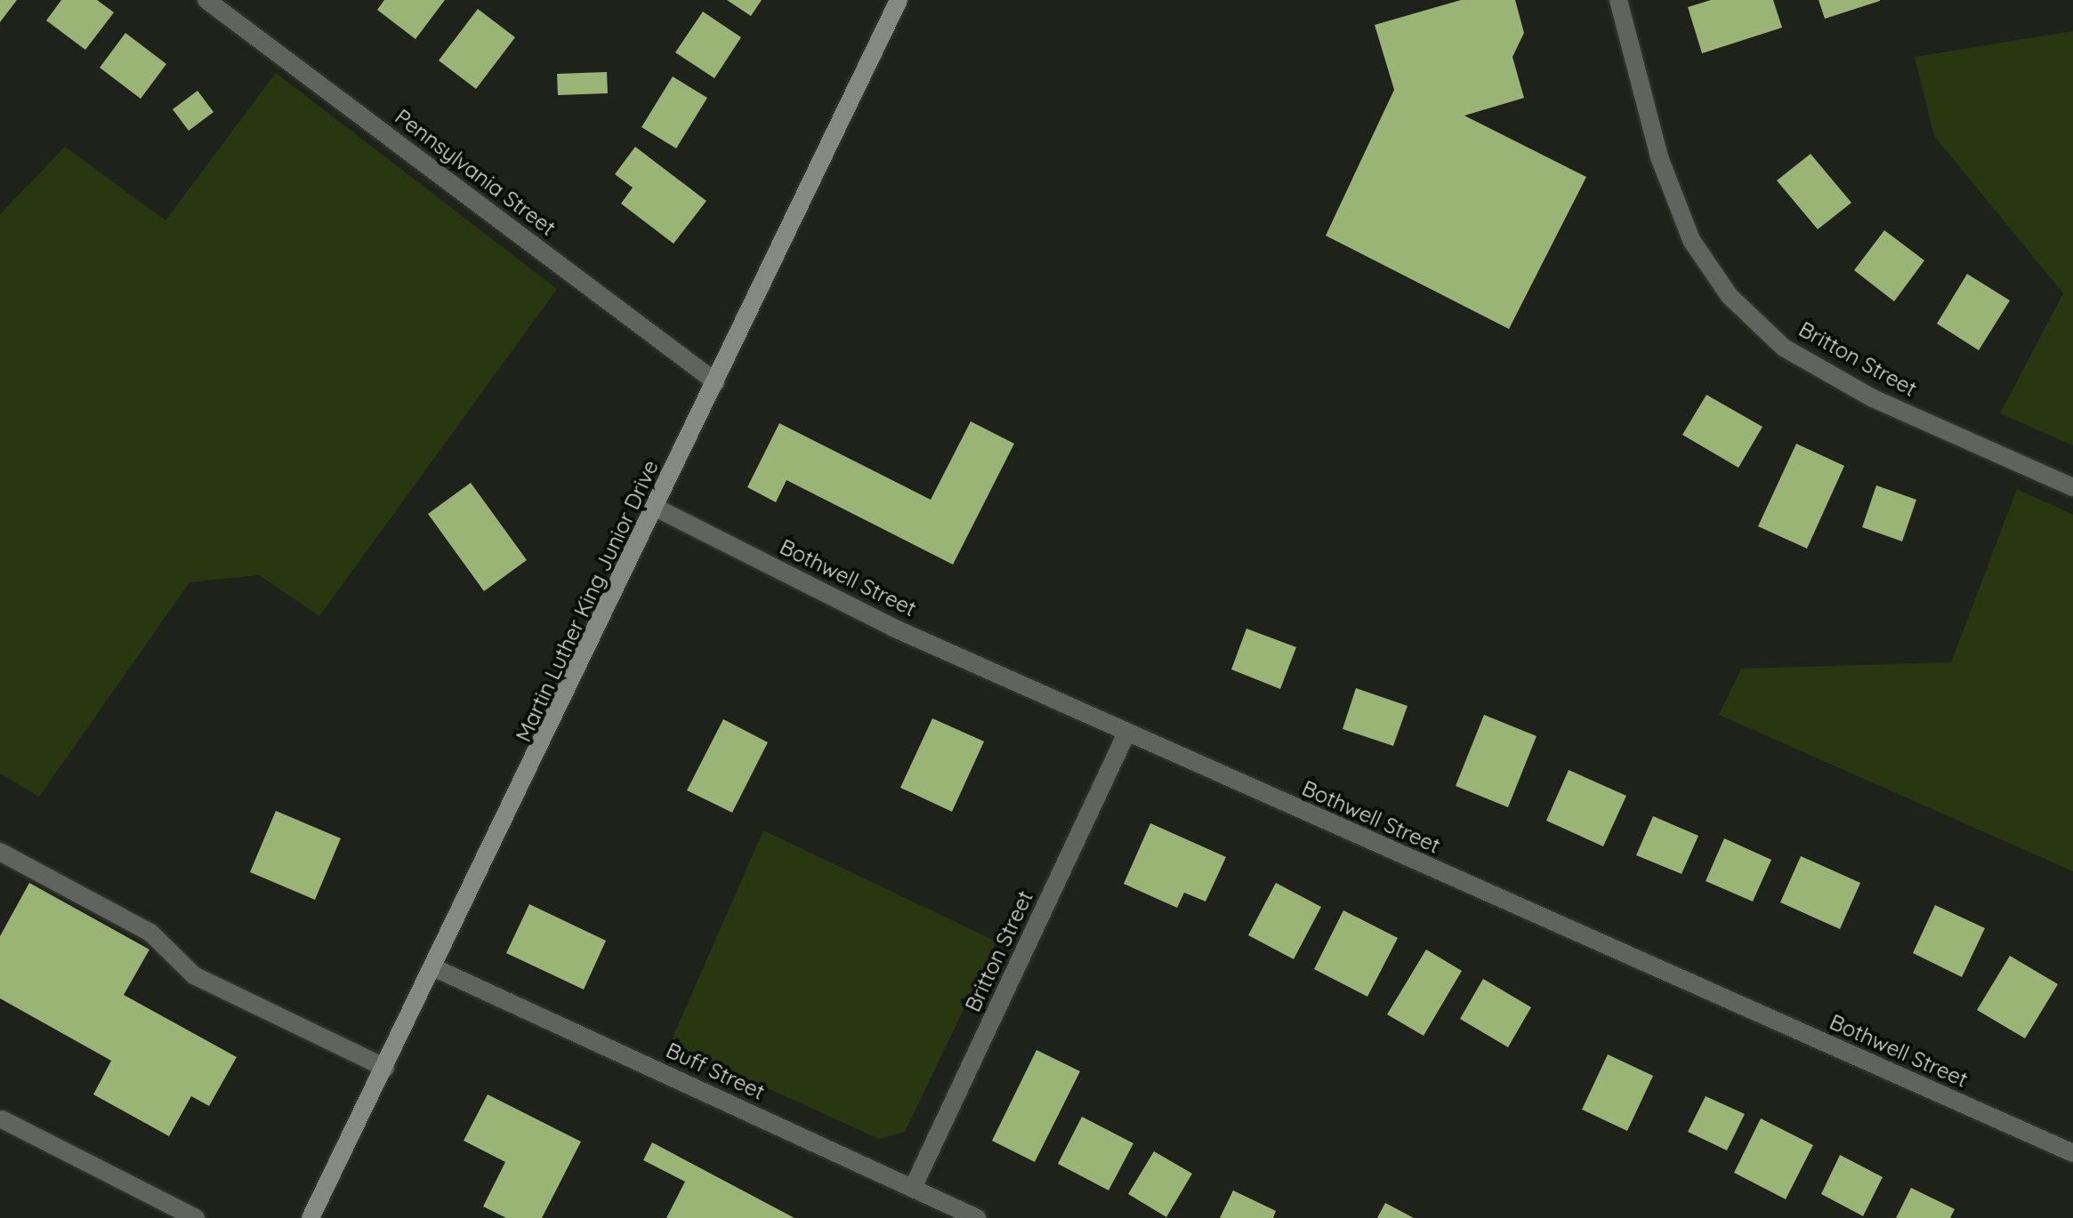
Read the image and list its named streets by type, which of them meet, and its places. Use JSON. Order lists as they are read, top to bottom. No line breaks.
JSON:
{"streets":{"main road":["Martin Luther King Junior Drive"],"street":["Pennsylvania Street","Britton Street","Bothwell Street","Buff Street"]},"crossings":[["Pennsylvania Street","Martin Luther King Junior Drive"],["Britton Street","Bothwell Street"],["Britton Street","Buff Street"],["Bothwell Street","Martin Luther King Junior Drive"],["Martin Luther King Junior Drive","Buff Street"]]}
